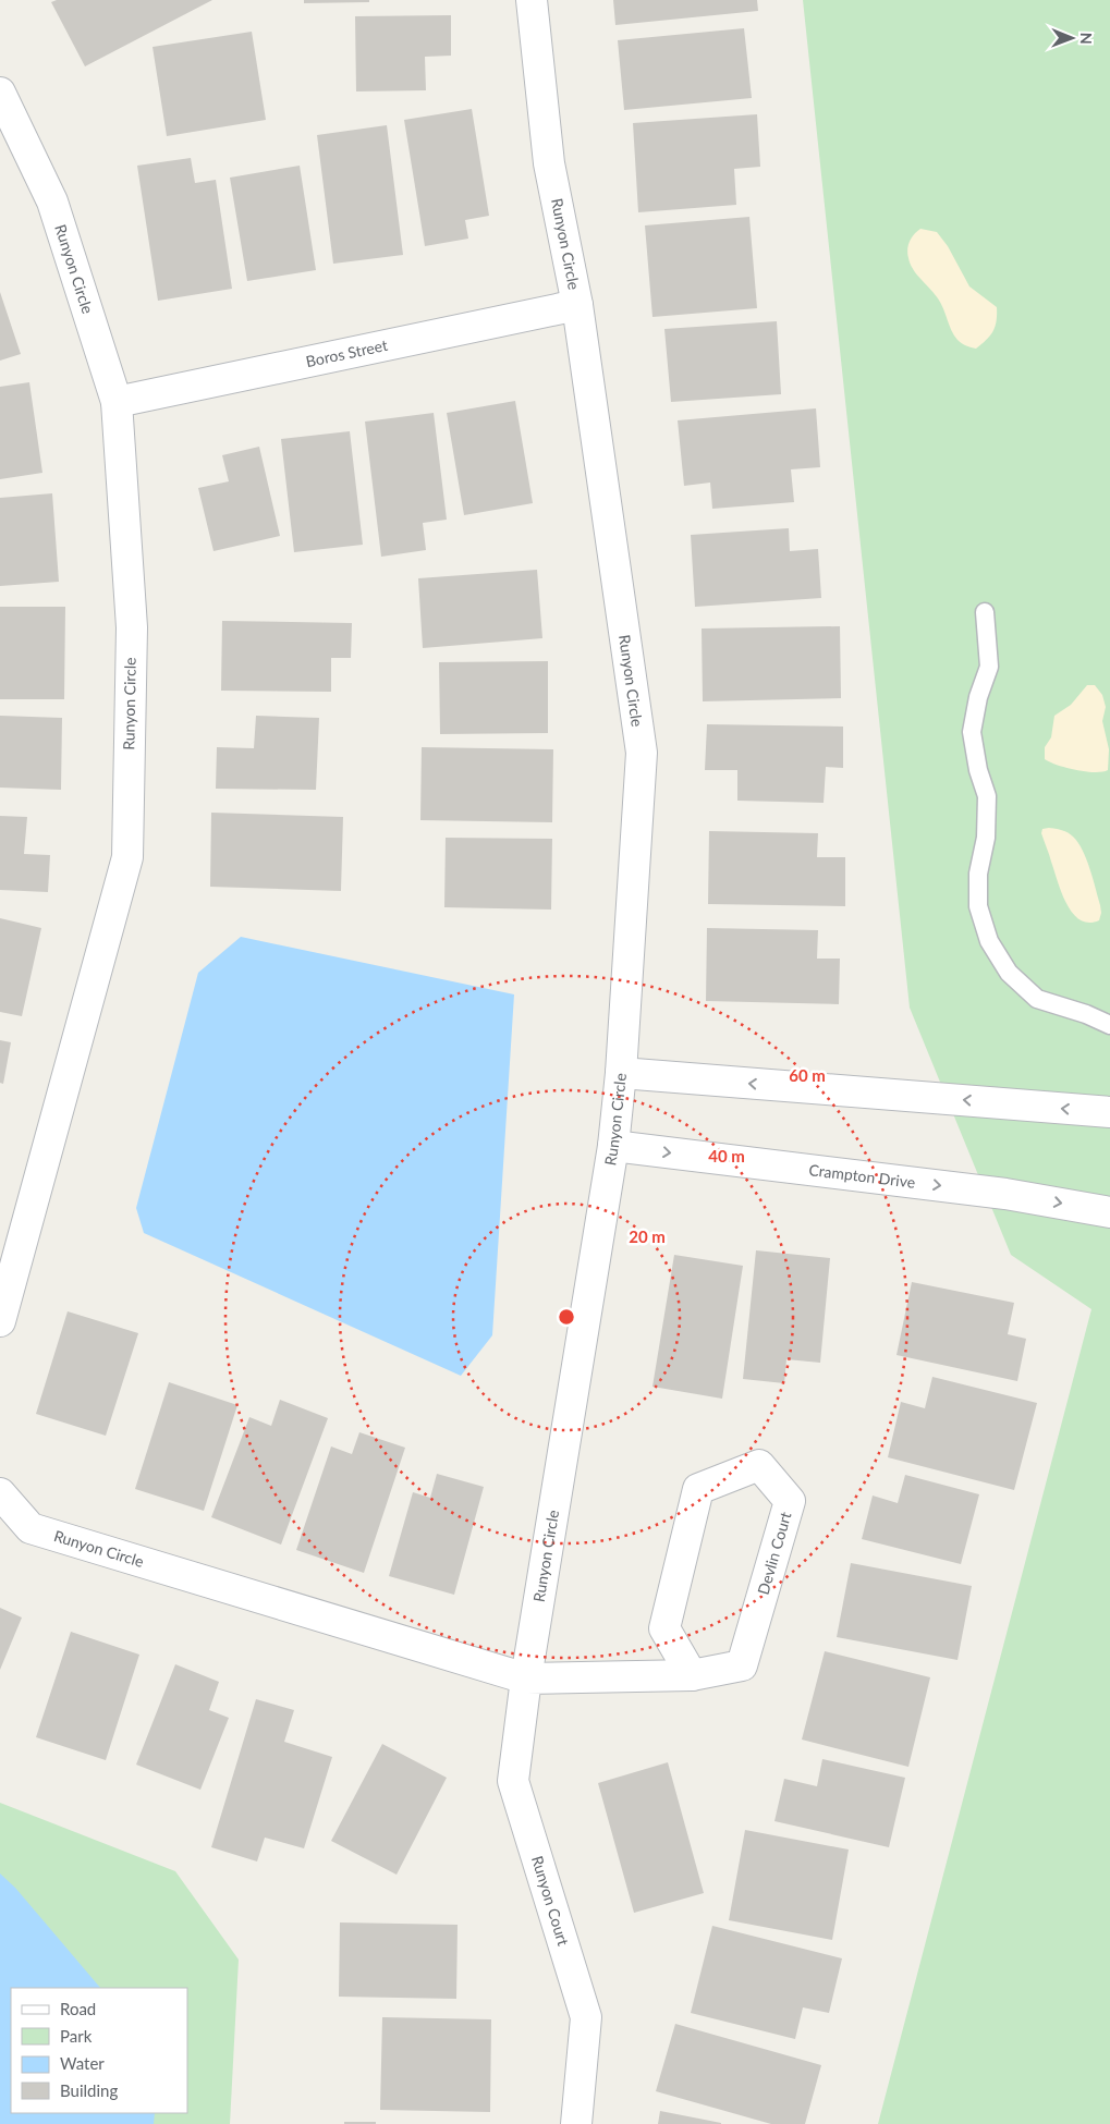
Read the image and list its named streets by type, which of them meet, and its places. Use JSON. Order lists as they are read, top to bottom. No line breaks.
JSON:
{"streets":{"street":["Runyon Circle","Boros Street","Crampton Drive","Devlin Court","Runyon Court"]},"crossings":[["Runyon Circle","Boros Street"],["Runyon Circle","Crampton Drive"],["Runyon Circle","Devlin Court"],["Runyon Circle","Runyon Court"],["Devlin Court","Runyon Court"]],"legend":["Road","Park","Water","Building"],"north":"right","rings":["60 m","40 m","20 m"]}
